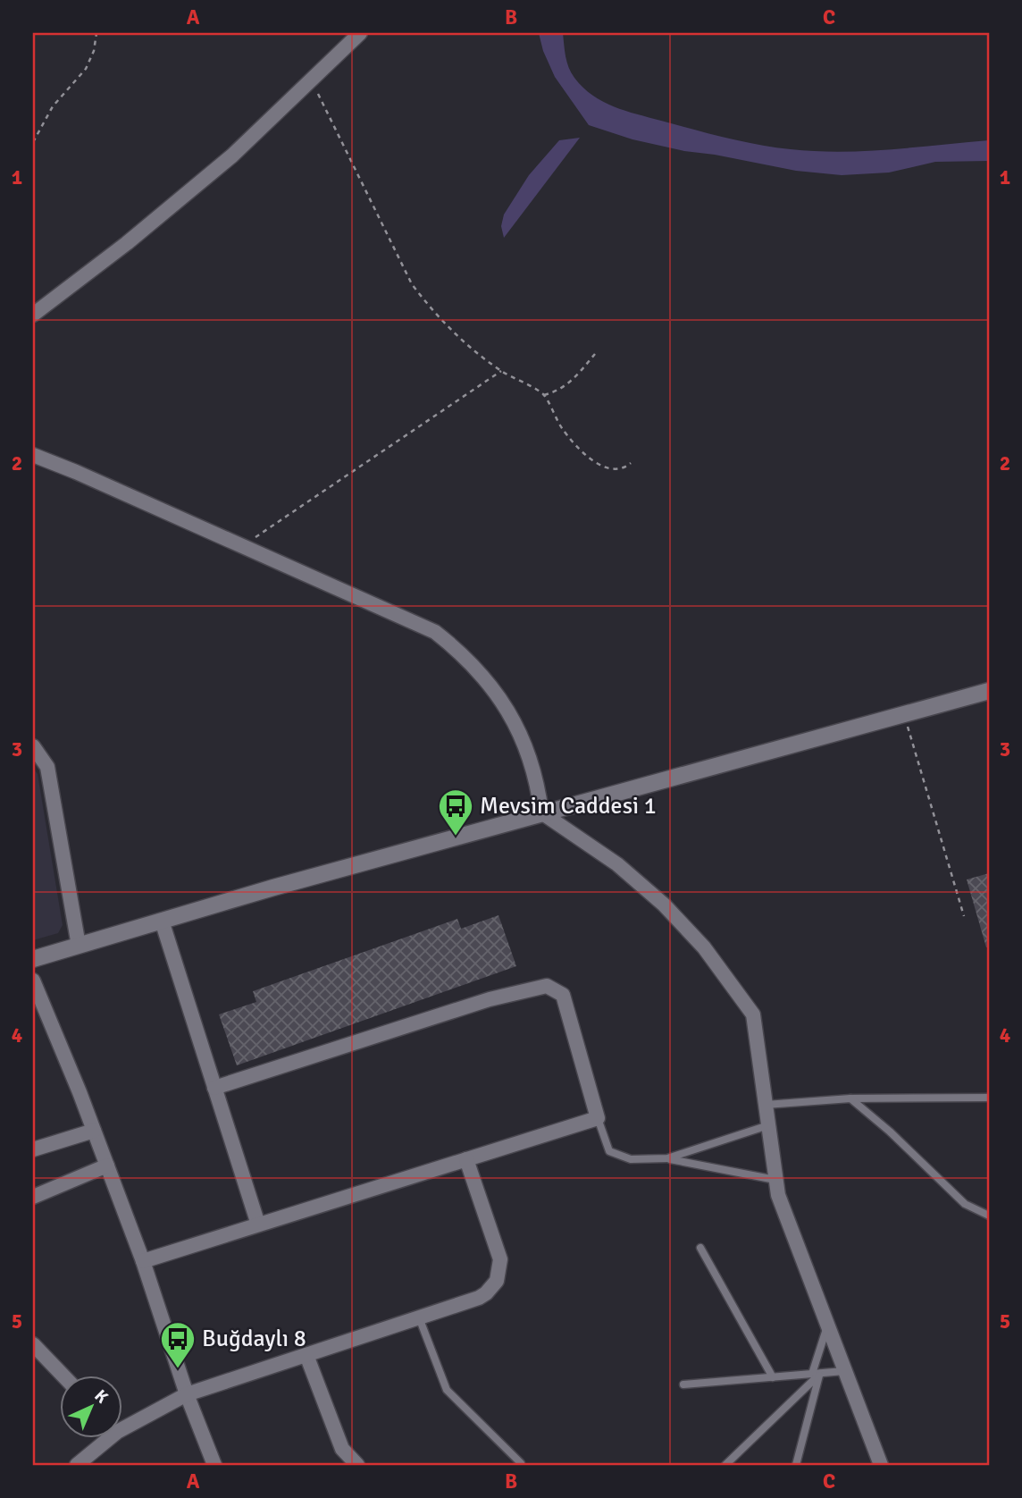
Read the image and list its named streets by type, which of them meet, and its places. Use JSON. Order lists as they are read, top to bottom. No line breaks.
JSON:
{"places":{"bus stop":["Mevsim Caddesi 1","Buğdaylı 8"]},"north":"top right","grid":{"columns":["A","B","C"],"rows":["1","2","3","4","5"]}}
